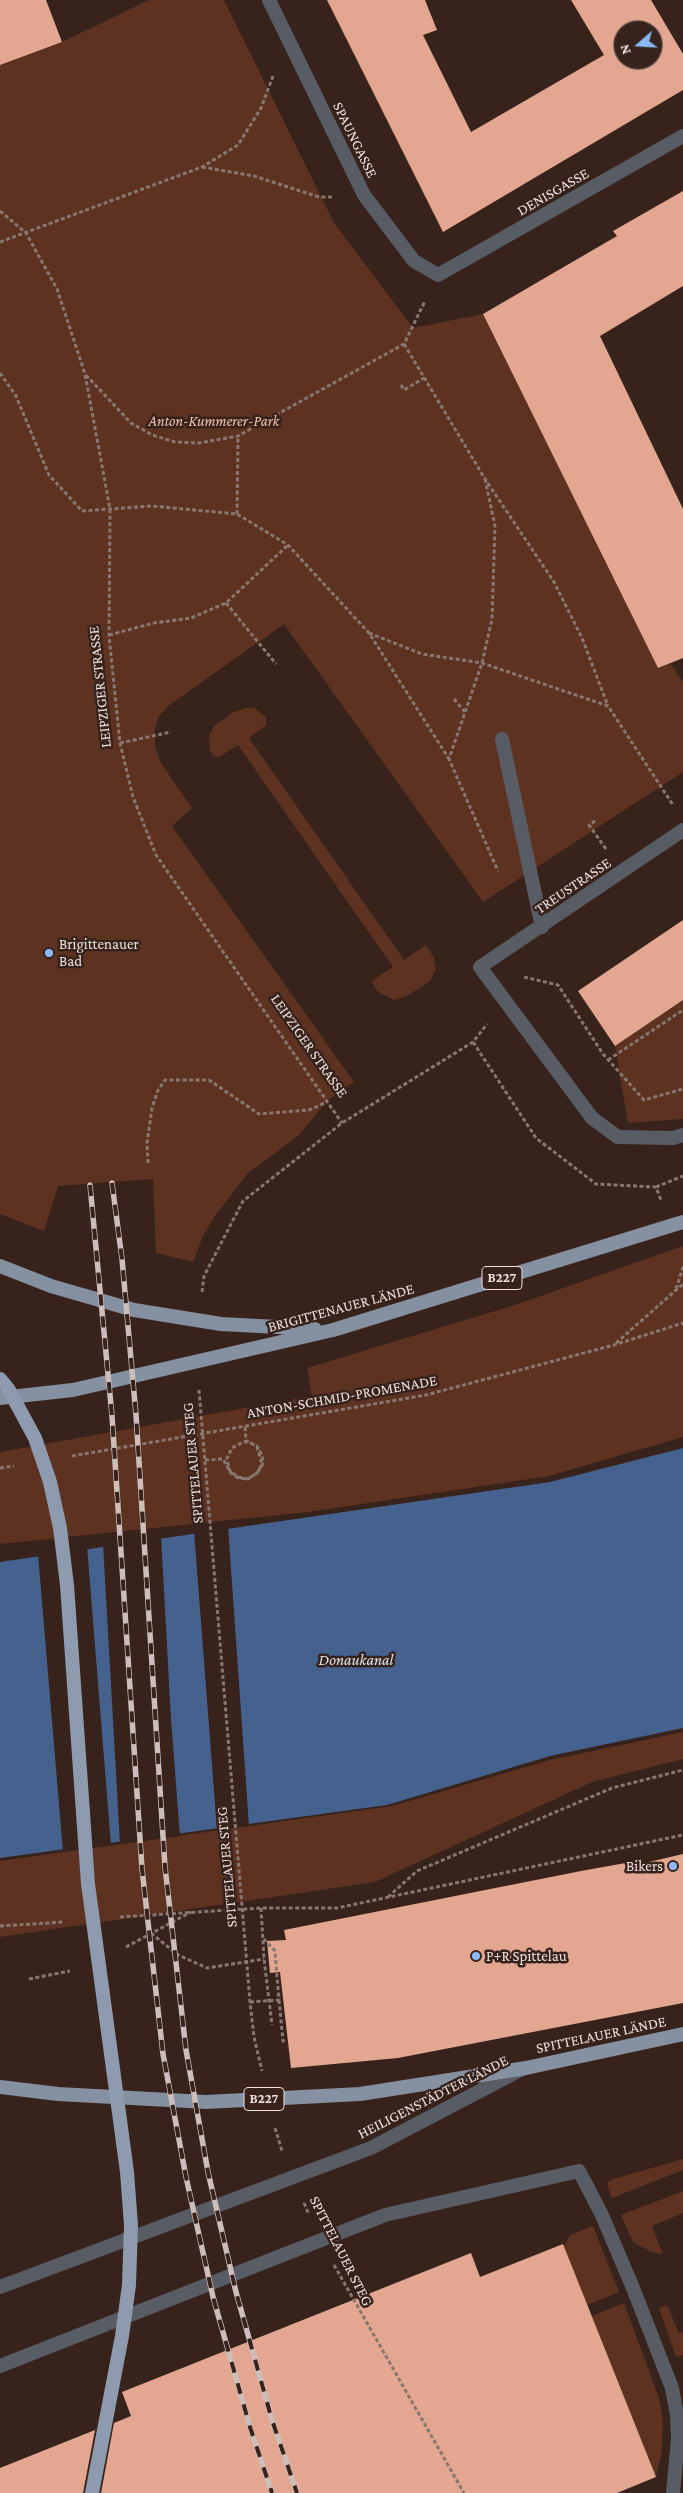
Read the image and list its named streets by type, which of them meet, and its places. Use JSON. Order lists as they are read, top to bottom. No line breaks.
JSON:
{"streets":{"main road":["B227","BRIGITTENAUER LÄNDE","SPITTELAUER LÄNDE","HEILIGENSTÄDTER LÄNDE"],"street":["SPAUNGASSE","DENISGASSE","TREUSTRASSE"],"path":["LEIPZIGER STRASSE","ANTON-SCHMID-PROMENADE","SPITTELAUER STEG"]},"crossings":[["SPAUNGASSE","DENISGASSE"],["SPITTELAUER LÄNDE","HEILIGENSTÄDTER LÄNDE"]],"water":["Donaukanal"],"parks":["Anton-Kummerer-Park"],"places":["Brigittenauer Bad","Bikers","P+R Spittelau"],"north":"left"}
